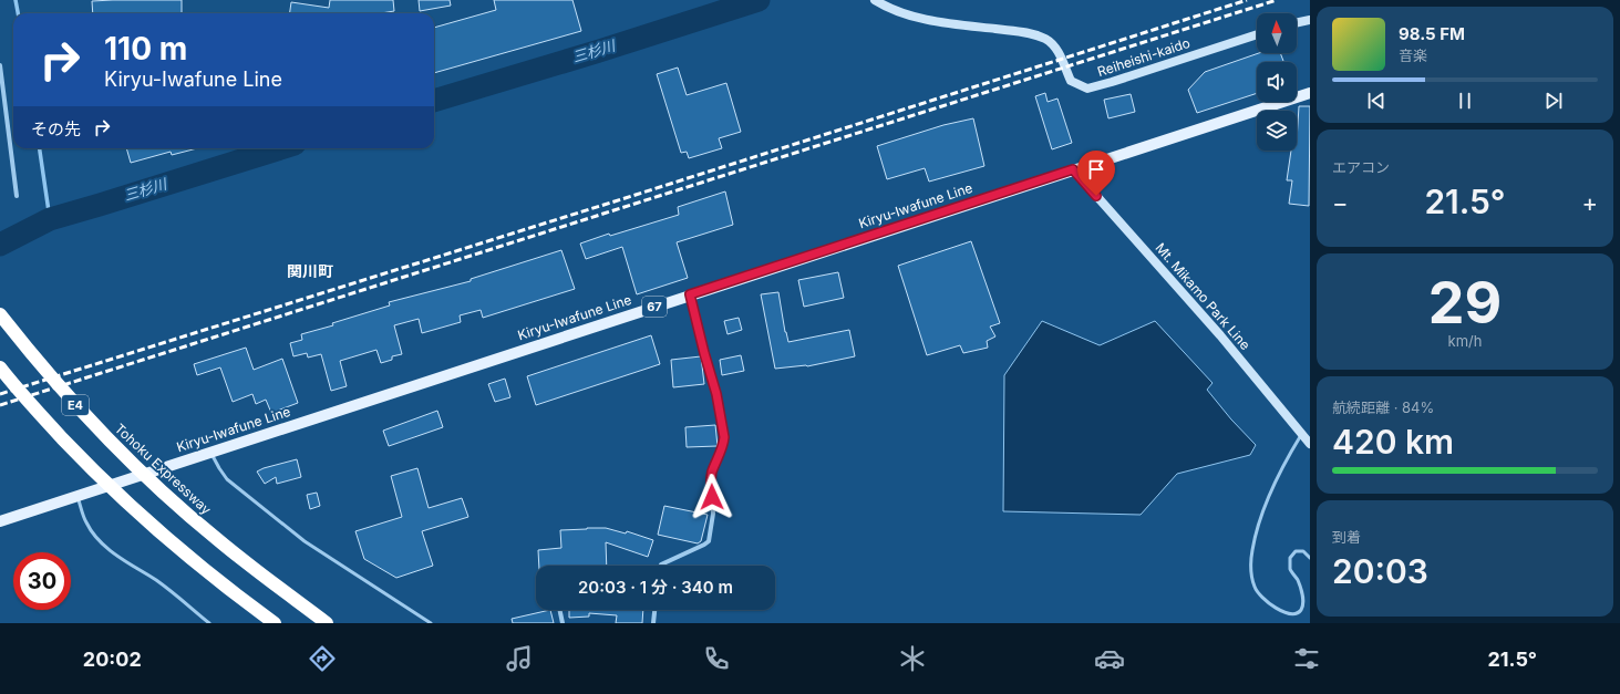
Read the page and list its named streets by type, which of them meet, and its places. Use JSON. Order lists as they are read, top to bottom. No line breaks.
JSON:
{"streets":{"highway":["E4","Tohoku Expressway"],"main road":["Kiryu-Iwafune Line","67"],"street":["Reiheishi-kaido","Mt. Mikamo Park Line"]},"crossings":[["Kiryu-Iwafune Line","Mt. Mikamo Park Line"]],"districts":["関川町"],"water":["三杉川"],"north":"top","page":{"turn":["110 m","Kiryu-Iwafune Line"],"song":["98.5 FM","音楽"],"then":"その先","tile":["エアコン",["29","km/h"],["航続距離 · 84%","420 km"],["到着","20:03"]],"heat":["−","21.5°","+"],"limit":"30","trip":"20:03 · 1 分 · 340 m","tabs":["20:02","21.5°"]}}
